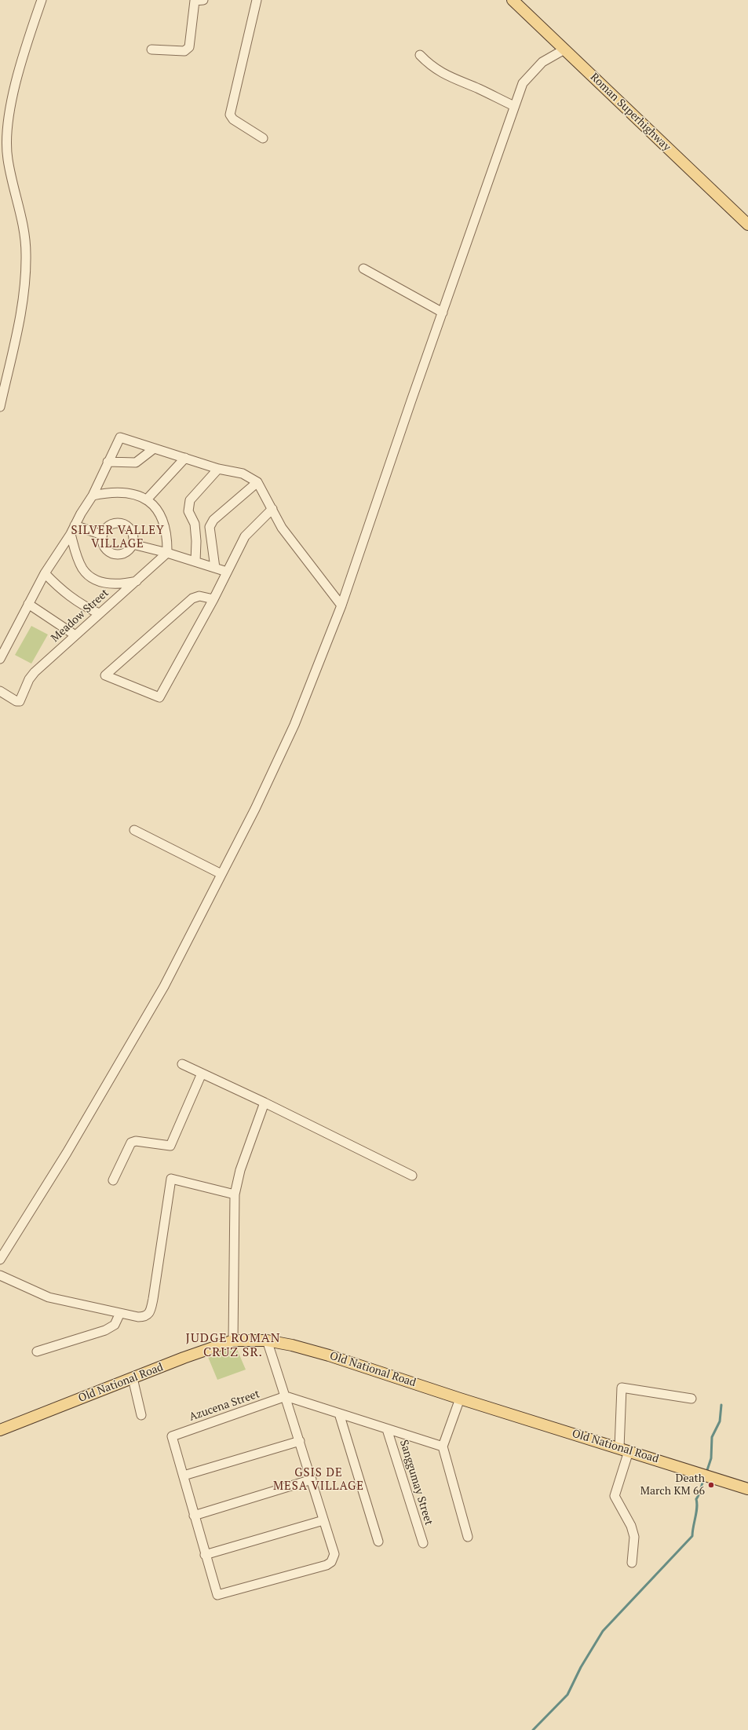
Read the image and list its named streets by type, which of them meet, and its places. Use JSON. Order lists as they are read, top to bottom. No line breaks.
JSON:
{"streets":{"main road":["Roman Superhighway","Old National Road"],"street":["Meadow Street","Azucena Street","Sanggumay Street"]},"districts":["SILVER VALLEY VILLAGE","JUDGE ROMAN CRUZ SR.","GSIS DE MESA VILLAGE"],"places":["Death March KM 66"]}
